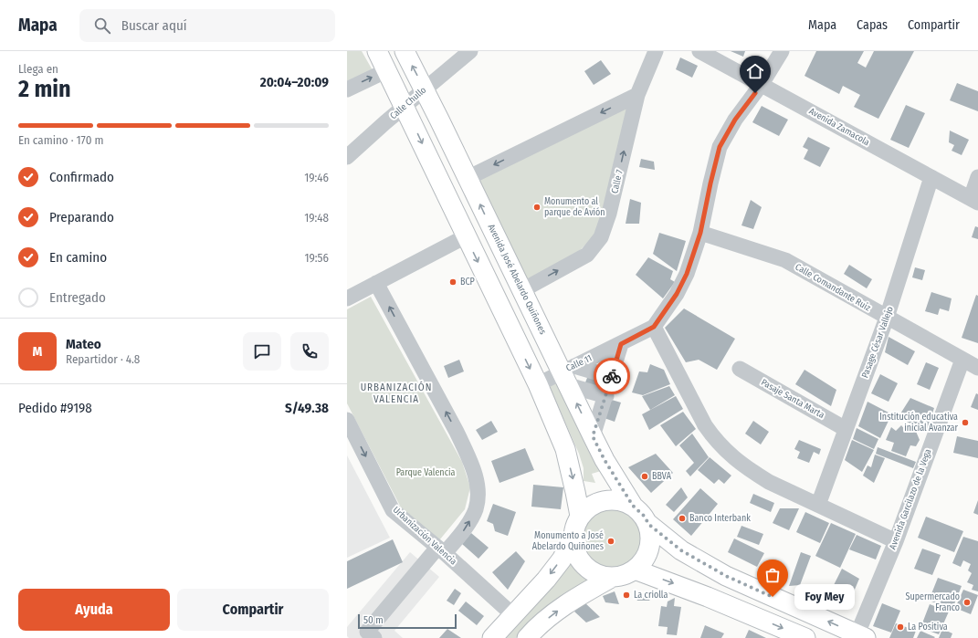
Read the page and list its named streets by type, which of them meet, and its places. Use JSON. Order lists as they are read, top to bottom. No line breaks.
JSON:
{"streets":{"main road":["Avenida José Abelardo Quiñones"],"street":["Calle Chullo","Avenida Zamacola","Calle 7","Calle Comandante Ruiz","Pasage César Vallejo","Calle 11","Pasaje Santa Marta","Avenida Garcilazo de la Vega","Urbanización Valencia"]},"crossings":[["Calle Chullo","Avenida José Abelardo Quiñones"],["Avenida Zamacola","Pasage César Vallejo"],["Avenida Zamacola","Calle 11"],["Calle 7","Avenida José Abelardo Quiñones"],["Avenida José Abelardo Quiñones","Calle 11"],["Calle Comandante Ruiz","Pasage César Vallejo"],["Calle Comandante Ruiz","Calle 11"],["Calle Comandante Ruiz","Avenida Garcilazo de la Vega"],["Pasage César Vallejo","Pasaje Santa Marta"]],"one_way":["Calle 7","Urbanización Valencia"],"districts":["URBANIZACIÓN VALENCIA"],"parks":["Parque Valencia"],"places":["Monumento al parque de Avión","BCP","Institución educativa inicial Avanzar","BBVA","Banco Interbank","Monumento a José Abelardo Quiñones","La criolla","Foy Mey","Supermercado Franco","La Positiva"],"scale_bar":"50 m","page":{"header":"Mapa","search":"Buscar aquí","nav":["Mapa","Capas","Compartir"],"heading":["2 min","Llega en","20:04–20:09"],"panel":["Mateo","Repartidor · 4.8","Pedido #9198","S/49.38"],"bar":"En camino · 170 m","list":[["Confirmado","19:46"],["Preparando","19:48"],["En camino","19:56"],"Entregado"],"round":"M","buttons":["Ayuda","Compartir"],"bubble":"Foy Mey","scale":"50 m"}}
